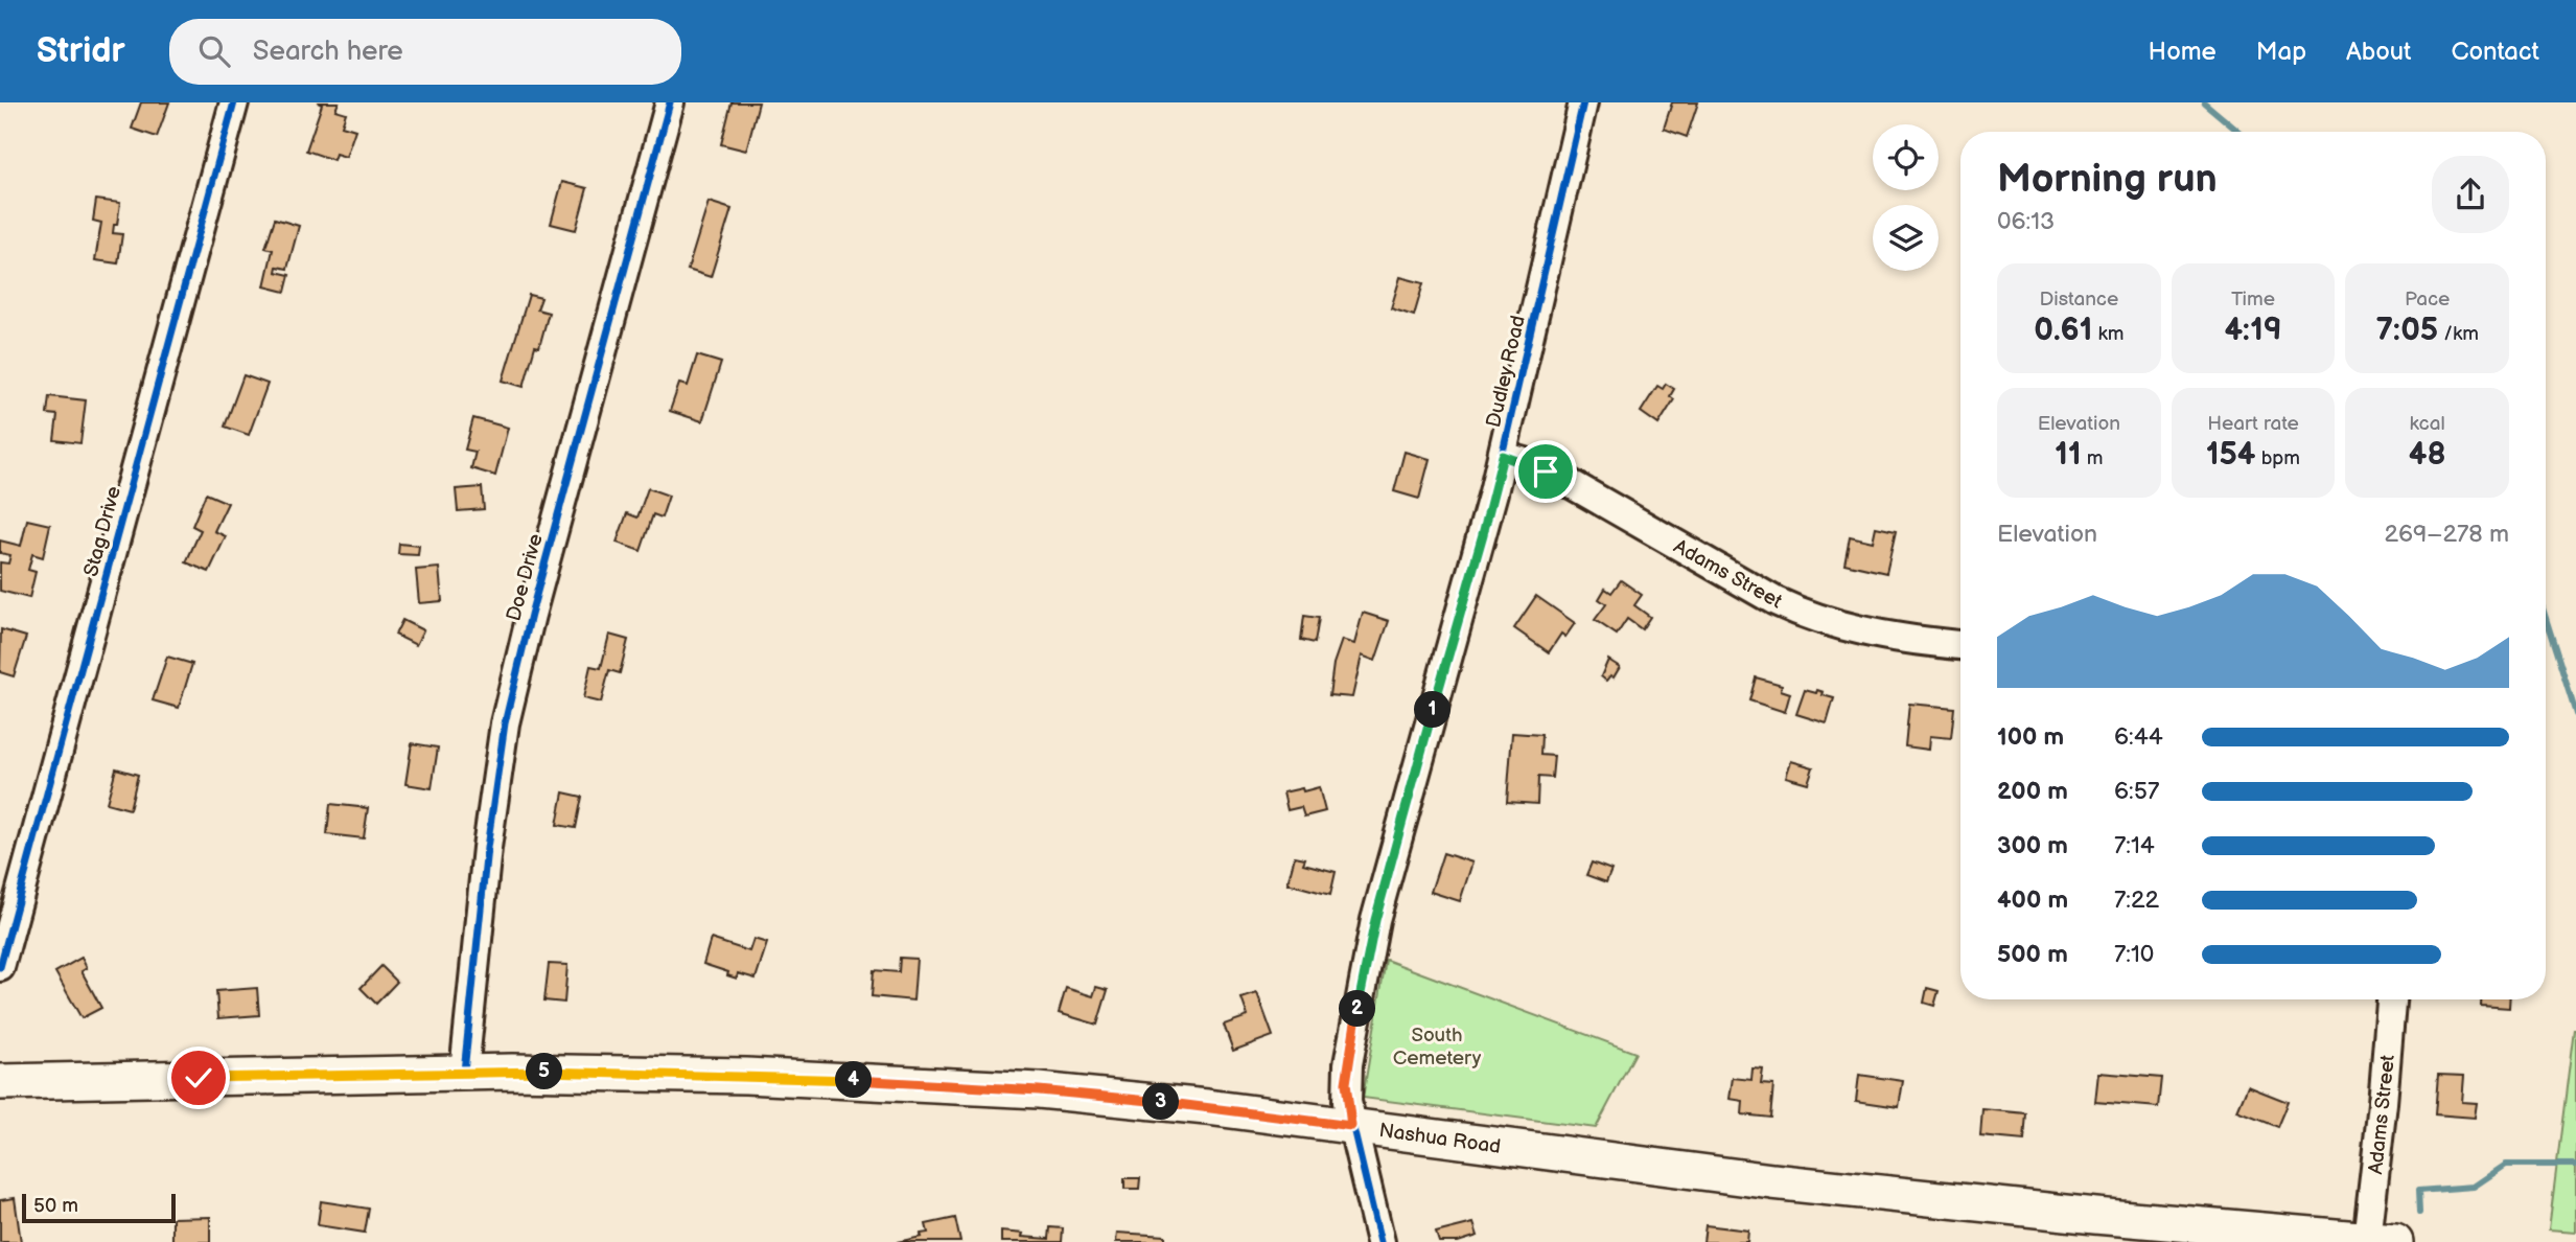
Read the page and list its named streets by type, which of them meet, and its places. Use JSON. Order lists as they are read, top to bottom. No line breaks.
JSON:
{"streets":{"main road":["Nashua Road"],"street":["Dudley Road","Stag Drive","Adams Street","Doe Drive"]},"crossings":[["Dudley Road","Adams Street"],["Dudley Road","Nashua Road"],["Adams Street","Nashua Road"],["Doe Drive","Nashua Road"]],"parks":["South Cemetery"],"scale_bar":"50 m","page":{"header":"Stridr","search":"Search here","nav":["Home","Map","About","Contact"],"heading":["Morning run","06:13"],"stats":[["Distance","0.61 km"],["Time","4:19"],["Pace","7:05 /km"],["Elevation","11 m"],["Heart rate","154 bpm"],["kcal","48"]],"chart":["Elevation","269–278 m"],"pins":["1","2","5","4","3"],"list":[{"name":"100 m","note":"6:44"},{"name":"200 m","note":"6:57"},{"name":"300 m","note":"7:14"},{"name":"400 m","note":"7:22"},{"name":"500 m","note":"7:10"}],"scale":"50 m"}}
